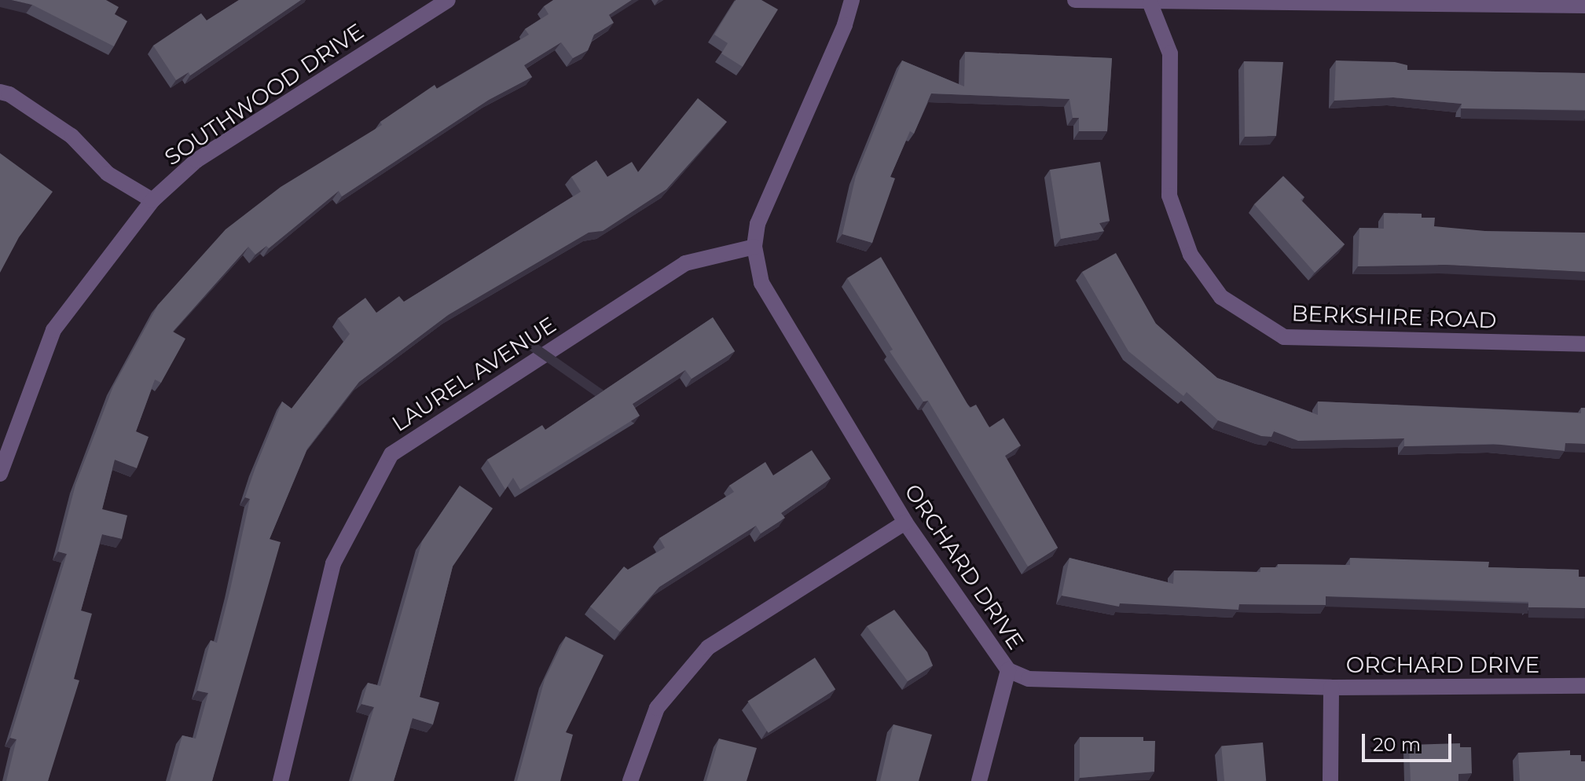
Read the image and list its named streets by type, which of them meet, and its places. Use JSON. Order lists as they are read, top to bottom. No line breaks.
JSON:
{"streets":{"street":["SOUTHWOOD DRIVE","BERKSHIRE ROAD","LAUREL AVENUE","ORCHARD DRIVE"]},"crossings":[["LAUREL AVENUE","ORCHARD DRIVE"]],"scale_bar":"20 m"}
